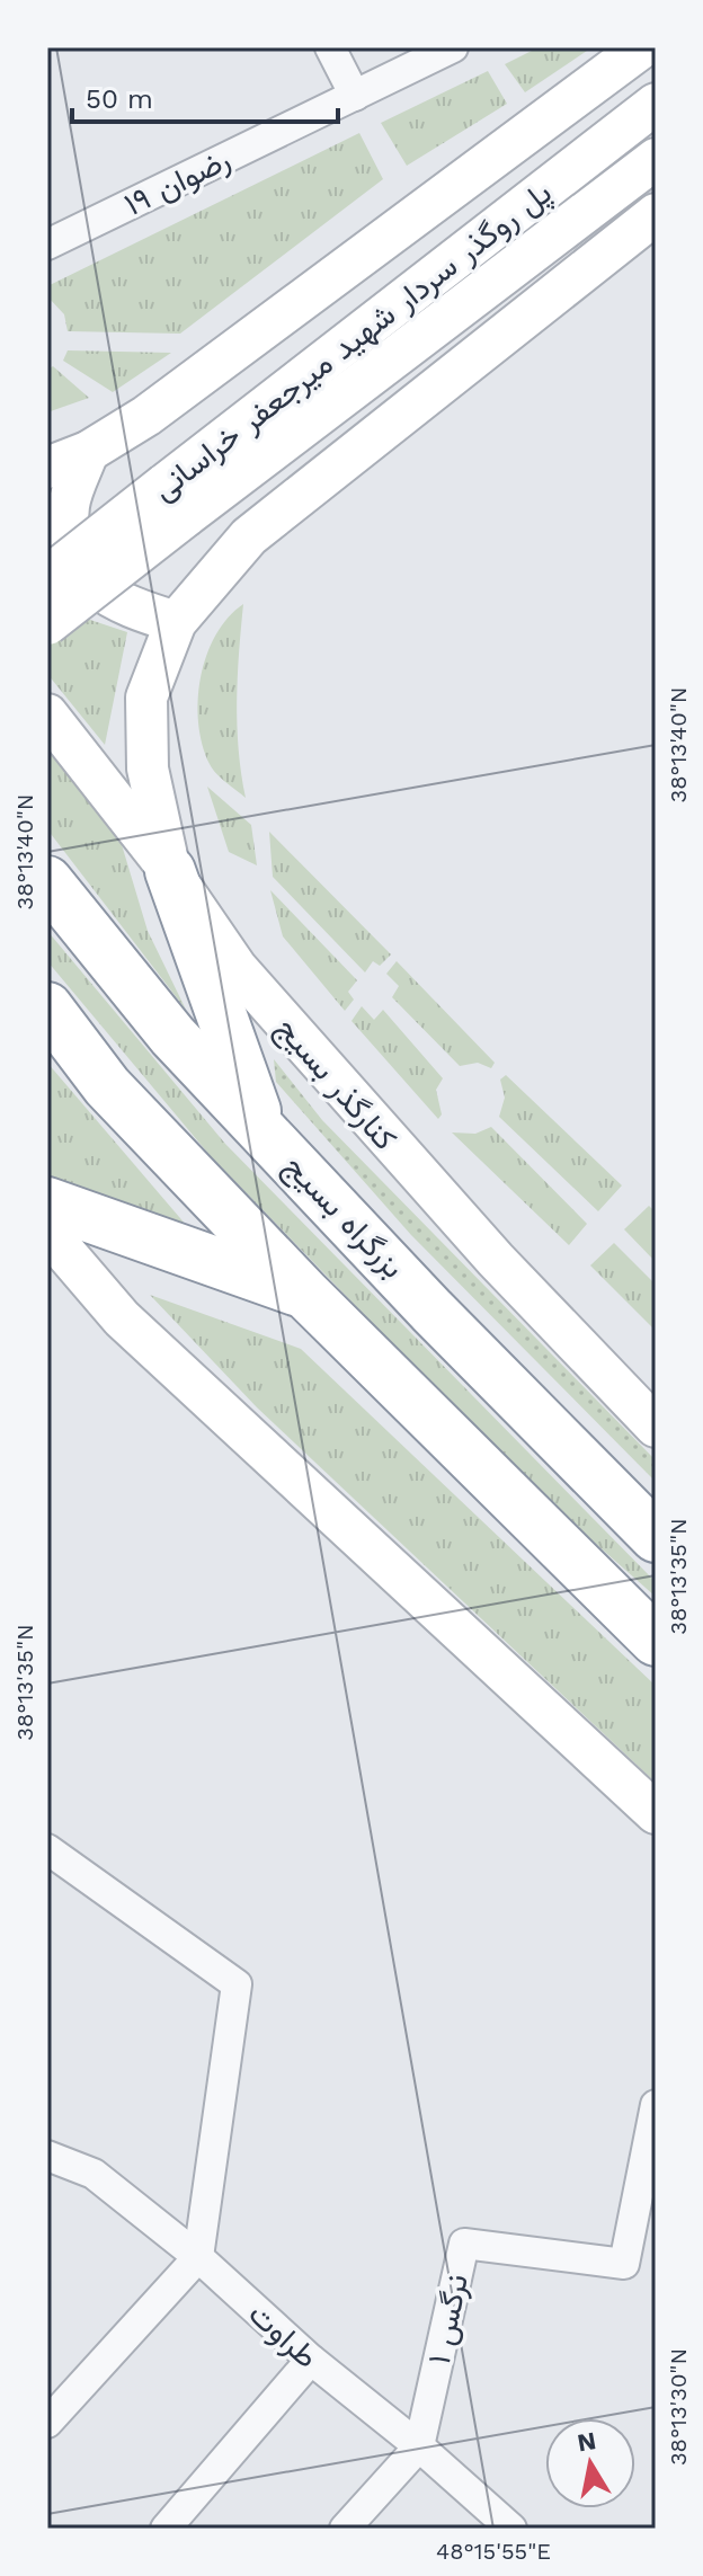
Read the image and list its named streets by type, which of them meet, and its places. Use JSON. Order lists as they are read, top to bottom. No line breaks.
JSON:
{"streets":{"highway":["بزرگراه بسیج"],"main road":["پل روگذر سردار شهید میرجعفر خراسانی","کنارگذر بسیج"],"street":["رضوان ۱۹","نرگس ۱","طراوت"]},"crossings":[["نرگس ۱","طراوت"]],"scale_bar":"50 m","north":"top","coordinates":["38°13'40\"N","38°13'35\"N","38°13'30\"N","48°15'55\"E"]}
